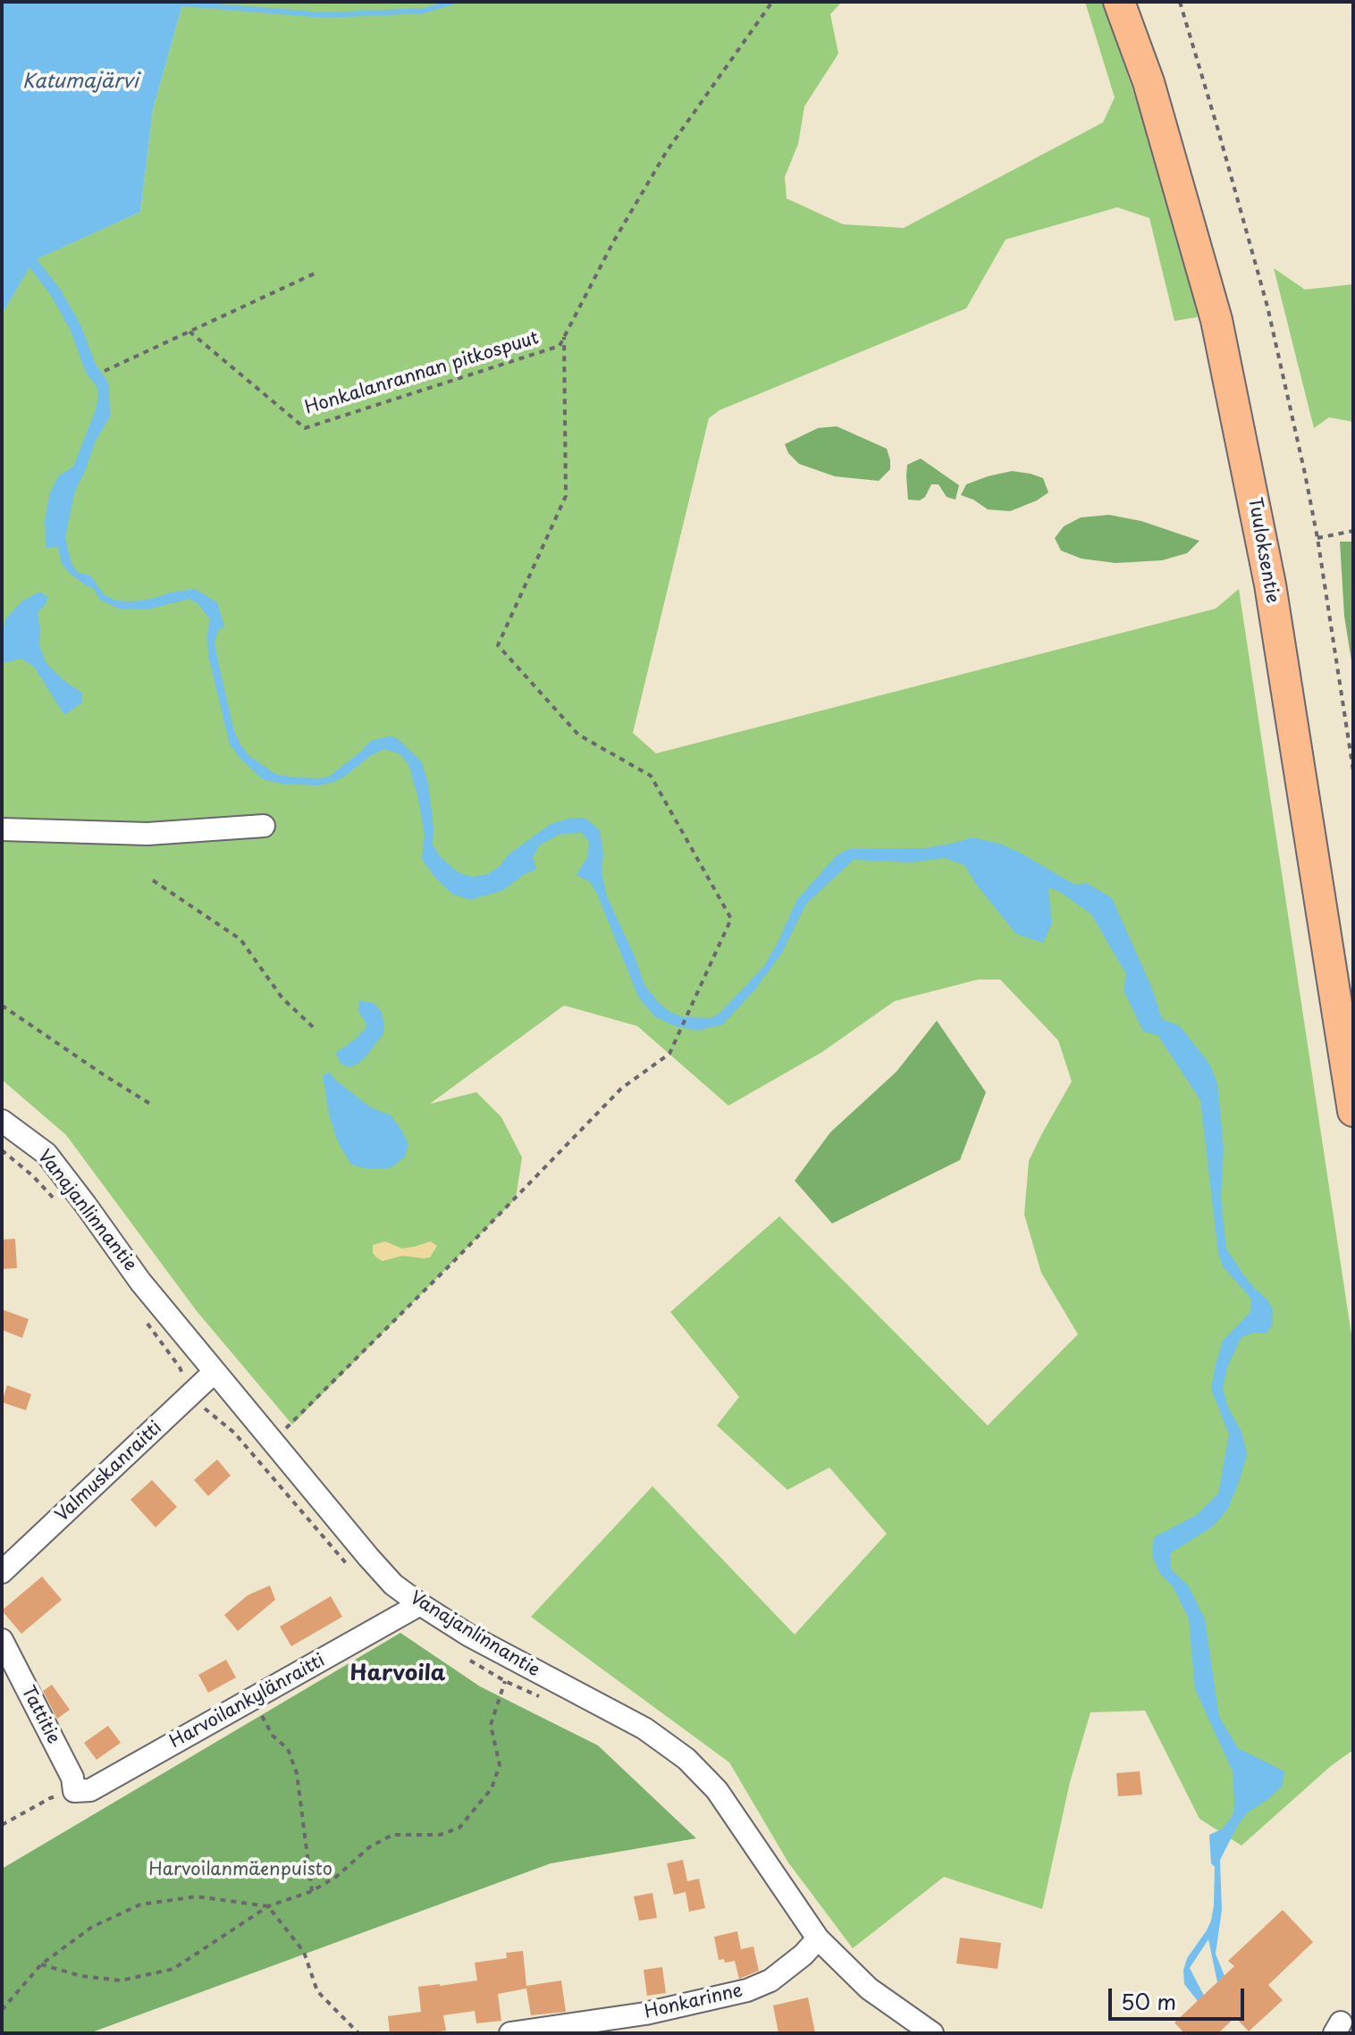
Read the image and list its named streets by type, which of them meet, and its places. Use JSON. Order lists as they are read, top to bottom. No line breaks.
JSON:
{"streets":{"highway":["Tuuloksentie"],"street":["Vanajanlinnantie","Valmuskanraitti","Harvoilankylänraitti","Tattitie","Honkarinne"],"path":["Honkalanrannan pitkospuut"]},"crossings":[["Honkalanrannan pitkospuut","Vanajanlinnantie"],["Vanajanlinnantie","Valmuskanraitti"],["Vanajanlinnantie","Harvoilankylänraitti"],["Vanajanlinnantie","Honkarinne"],["Harvoilankylänraitti","Tattitie"]],"districts":["Harvoila"],"water":["Katumajärvi"],"parks":["Harvoilanmäenpuisto"],"scale_bar":"50 m"}
